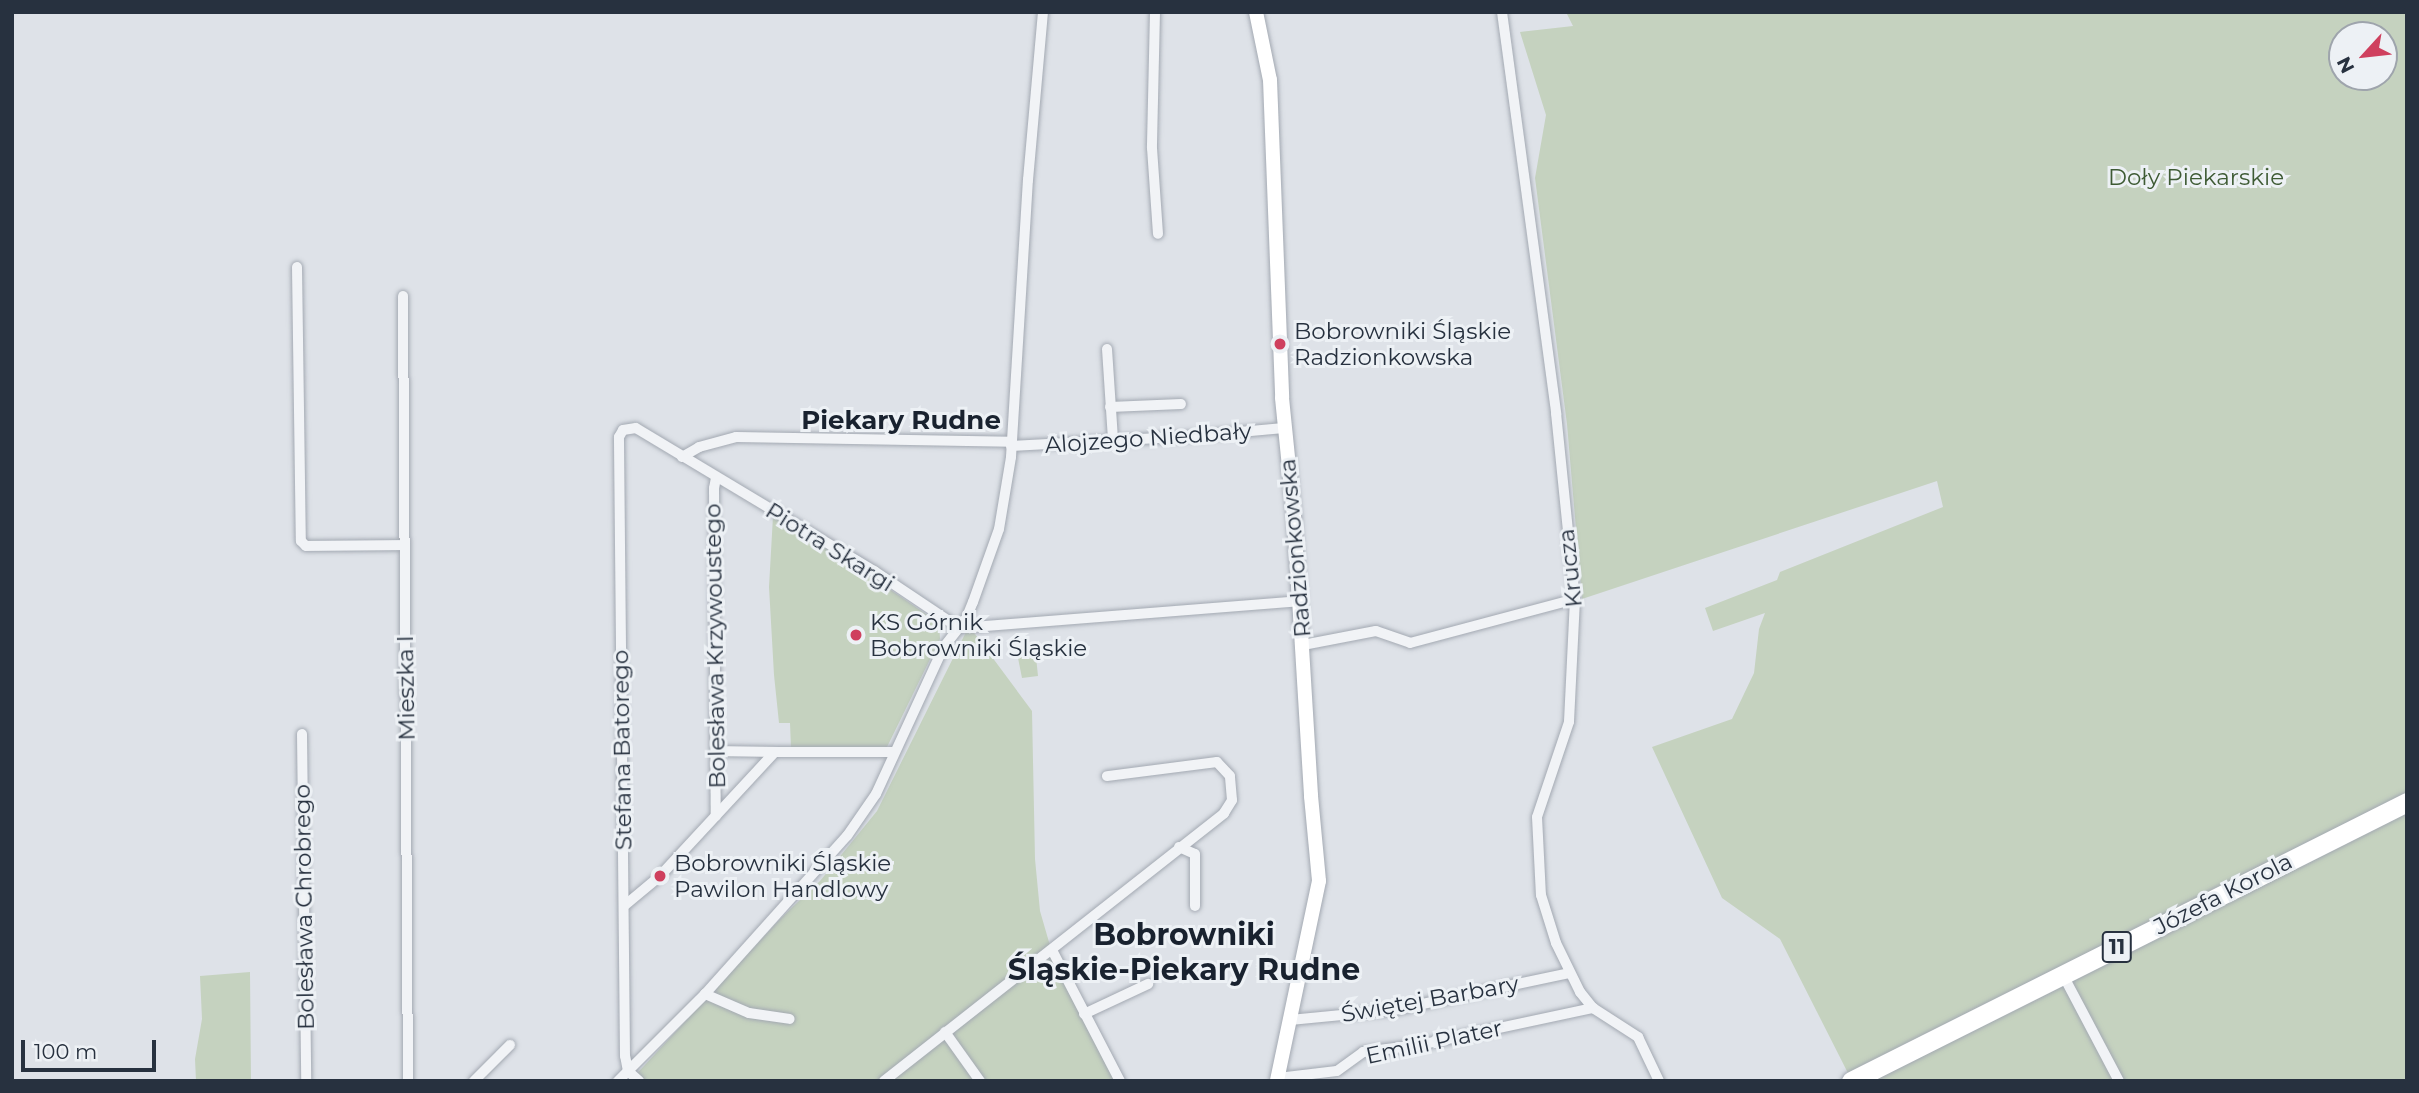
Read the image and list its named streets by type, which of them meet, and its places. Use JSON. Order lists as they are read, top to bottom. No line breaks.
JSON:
{"streets":{"highway":["Józefa Korola","11"],"street":["Alojzego Niedbały","Piotra Skargi","Radzionkowska","Krucza","Bolesława Krzywoustego","Mieszka I","Stefana Batorego","Bolesława Chrobrego","Świętej Barbary","Emilii Plater"]},"crossings":[["Alojzego Niedbały","Piotra Skargi"],["Alojzego Niedbały","Radzionkowska"],["Piotra Skargi","Bolesława Krzywoustego"],["Piotra Skargi","Stefana Batorego"],["Radzionkowska","Świętej Barbary"],["Radzionkowska","Emilii Plater"],["Krucza","Świętej Barbary"],["Krucza","Emilii Plater"]],"districts":["Piekary Rudne","Bobrowniki Śląskie-Piekary Rudne"],"parks":["Doły Piekarskie"],"places":["Bobrowniki Śląskie Radzionkowska","KS Górnik Bobrowniki Śląskie","Bobrowniki Śląskie Pawilon Handlowy"],"scale_bar":"100 m","north":"bottom left"}
